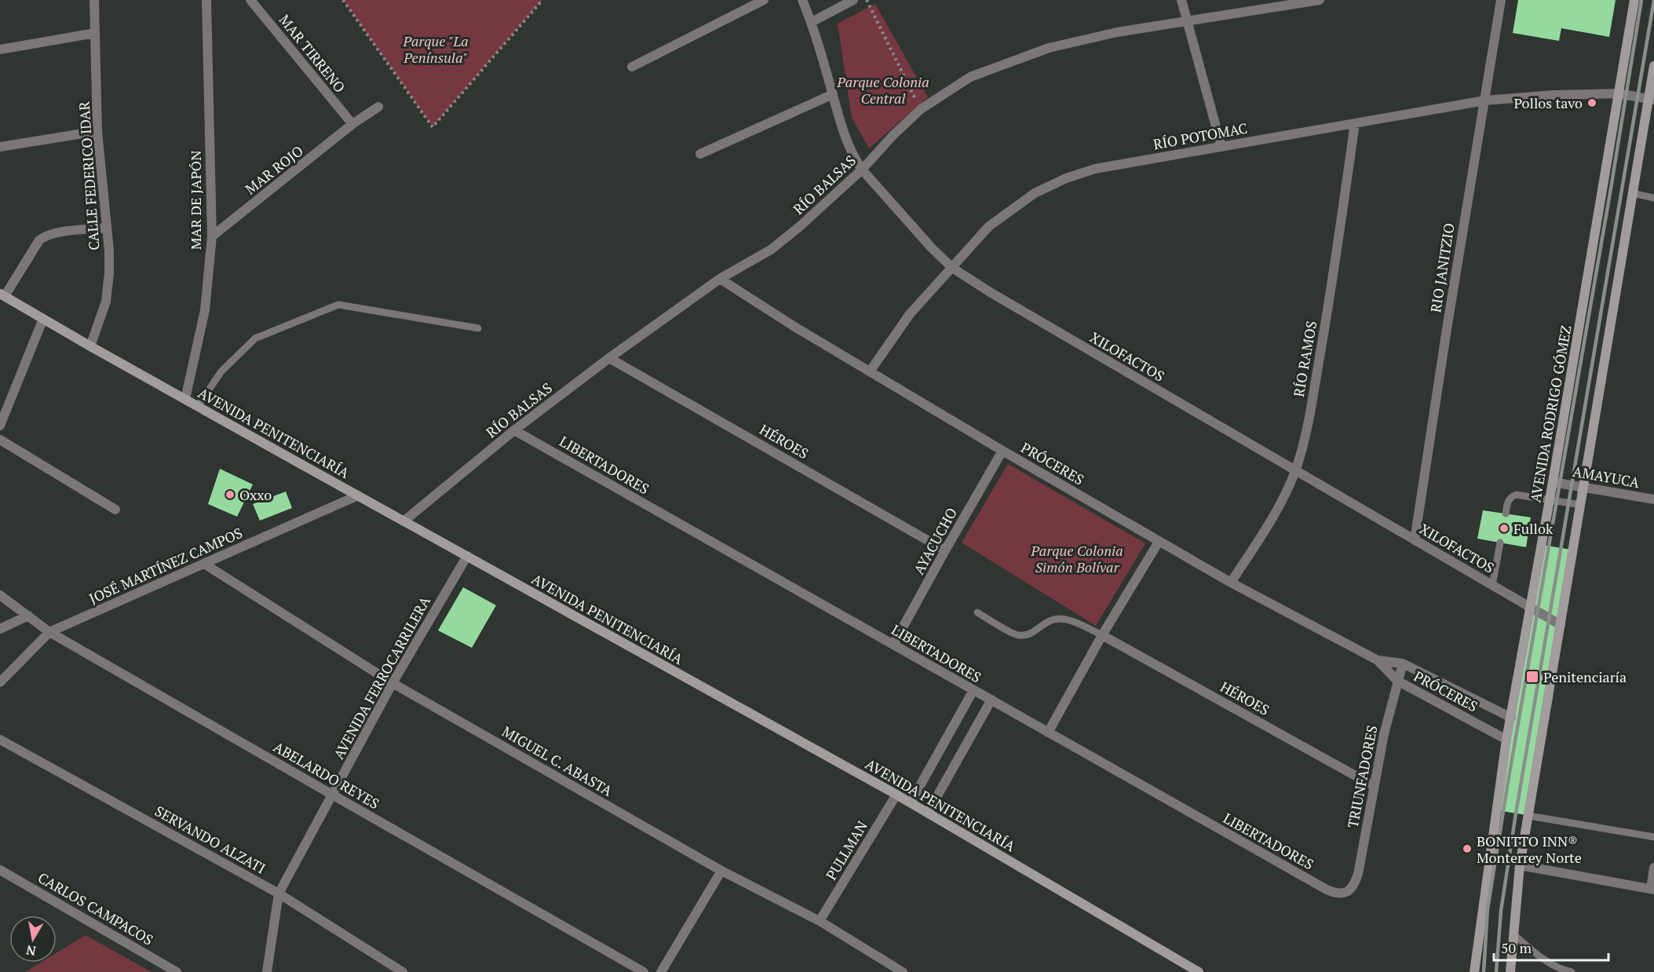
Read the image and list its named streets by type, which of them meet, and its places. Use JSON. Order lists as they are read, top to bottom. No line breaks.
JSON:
{"streets":{"main road":["AVENIDA RODRIGO GÓMEZ","AVENIDA PENITENCIARÍA"],"street":["MAR TIRRENO","RÍO POTOMAC","MAR ROJO","CALLE FEDERICO IDAR","RÍO BALSAS","MAR DE JAPÓN","RIO JANITZIO","XILOFACTOS","RÍO RAMOS","HÉROES","PRÓCERES","LIBERTADORES","AMAYUCA","AYACUCHO","JOSÉ MARTÍNEZ CAMPOS","AVENIDA FERROCARRILERA","MIGUEL C. ABASTA","ABELARDO REYES","TRIUNFADORES","SERVANDO ALZATI","PULLMAN","CARLOS CAMPACOS"]},"crossings":[["MAR TIRRENO","MAR ROJO"],["RÍO POTOMAC","RIO JANITZIO"],["RÍO POTOMAC","XILOFACTOS"],["RÍO POTOMAC","RÍO RAMOS"],["RÍO POTOMAC","AVENIDA RODRIGO GÓMEZ"],["RÍO POTOMAC","PRÓCERES"],["MAR ROJO","MAR DE JAPÓN"],["CALLE FEDERICO IDAR","AVENIDA PENITENCIARÍA"],["RÍO BALSAS","XILOFACTOS"],["RÍO BALSAS","AVENIDA PENITENCIARÍA"],["RÍO BALSAS","HÉROES"],["RÍO BALSAS","PRÓCERES"],["RÍO BALSAS","LIBERTADORES"],["MAR DE JAPÓN","AVENIDA PENITENCIARÍA"],["RIO JANITZIO","XILOFACTOS"],["XILOFACTOS","RÍO RAMOS"],["XILOFACTOS","AVENIDA RODRIGO GÓMEZ"],["RÍO RAMOS","PRÓCERES"],["AVENIDA RODRIGO GÓMEZ","PRÓCERES"],["AVENIDA RODRIGO GÓMEZ","AMAYUCA"],["AVENIDA PENITENCIARÍA","JOSÉ MARTÍNEZ CAMPOS"],["AVENIDA PENITENCIARÍA","AVENIDA FERROCARRILERA"],["AVENIDA PENITENCIARÍA","PULLMAN"],["HÉROES","AYACUCHO"],["HÉROES","TRIUNFADORES"],["PRÓCERES","AYACUCHO"],["PRÓCERES","TRIUNFADORES"],["LIBERTADORES","AYACUCHO"],["LIBERTADORES","TRIUNFADORES"],["JOSÉ MARTÍNEZ CAMPOS","MIGUEL C. ABASTA"],["JOSÉ MARTÍNEZ CAMPOS","ABELARDO REYES"],["AVENIDA FERROCARRILERA","MIGUEL C. ABASTA"],["AVENIDA FERROCARRILERA","ABELARDO REYES"],["AVENIDA FERROCARRILERA","SERVANDO ALZATI"],["MIGUEL C. ABASTA","PULLMAN"]],"parks":["Parque \"La Península\"","Parque Colonia Central","Parque Colonia Simón Bolívar"],"places":{"other":["Pollos tavo","Oxxo","Fullok","BONITTO INN® Monterrey Norte"],"transit":["Penitenciaría"]},"scale_bar":"50 m","north":"bottom"}
